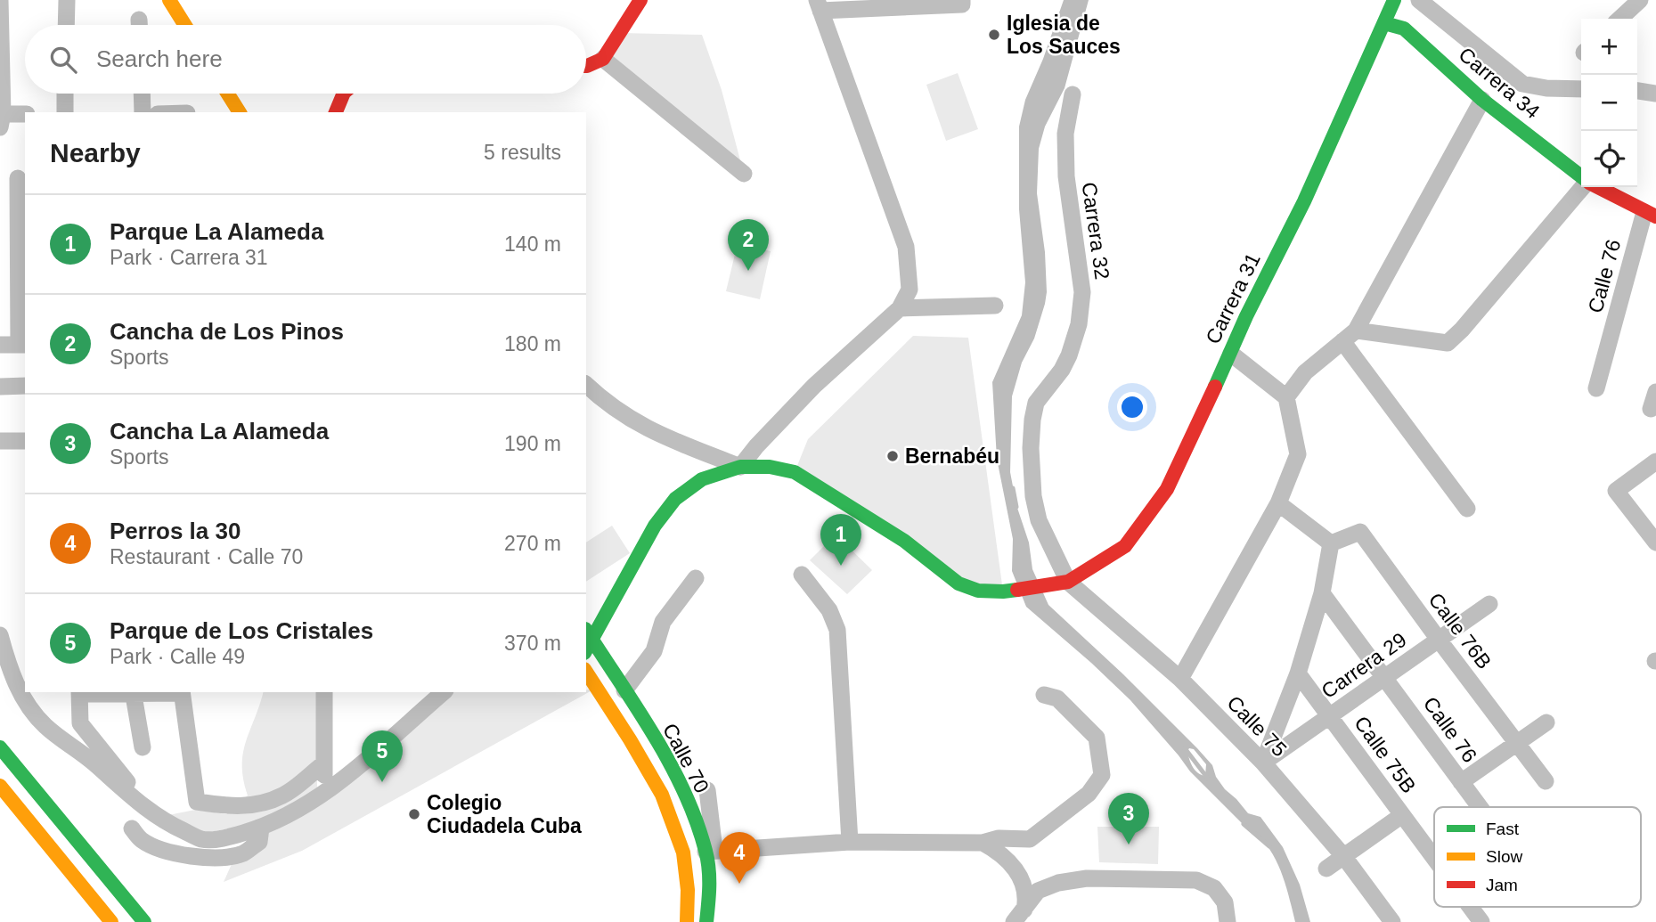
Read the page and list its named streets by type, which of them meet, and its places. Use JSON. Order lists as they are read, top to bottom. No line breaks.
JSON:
{"streets":{"main road":["Carrera 34","Carrera 31","Calle 70"],"street":["Carrera 32","Calle 76","Calle 76B","Carrera 29","Calle 75","Calle 75B"]},"crossings":[["Carrera 34","Calle 76"],["Carrera 34","Carrera 31"],["Carrera 32","Carrera 31"],["Carrera 32","Calle 75"],["Calle 76","Carrera 29"],["Carrera 31","Calle 75"],["Carrera 31","Calle 70"],["Calle 76B","Carrera 29"],["Carrera 29","Calle 75"],["Carrera 29","Calle 75B"]],"places":["Iglesia de Los Sauces","Bernabéu","Colegio Ciudadela Cuba"],"legend":["Fast","Slow","Jam"],"page":{"map_buttons":["+","−"],"search":"Search here","heading":["Nearby","5 results"],"list":[{"mark":"1","name":"Parque La Alameda","note":"Park · Carrera 31","value":"140 m"},{"mark":"2","name":"Cancha de Los Pinos","note":"Sports","value":"180 m"},{"mark":"3","name":"Cancha La Alameda","note":"Sports","value":"190 m"},{"mark":"4","name":"Perros la 30","note":"Restaurant · Calle 70","value":"270 m"},{"mark":"5","name":"Parque de Los Cristales","note":"Park · Calle 49","value":"370 m"}],"pins":["2","1","5","3","4"]}}
